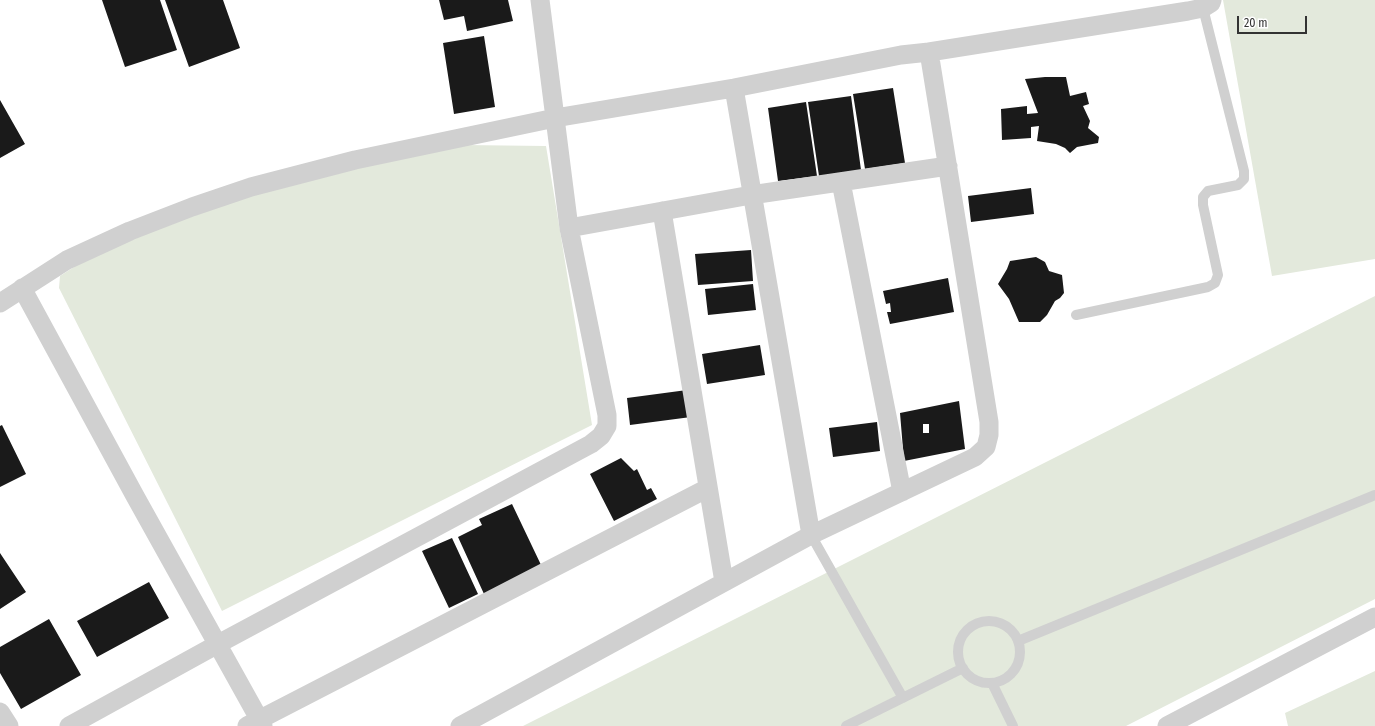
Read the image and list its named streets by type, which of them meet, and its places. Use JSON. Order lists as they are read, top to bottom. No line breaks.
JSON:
{"scale_bar":"20 m"}
